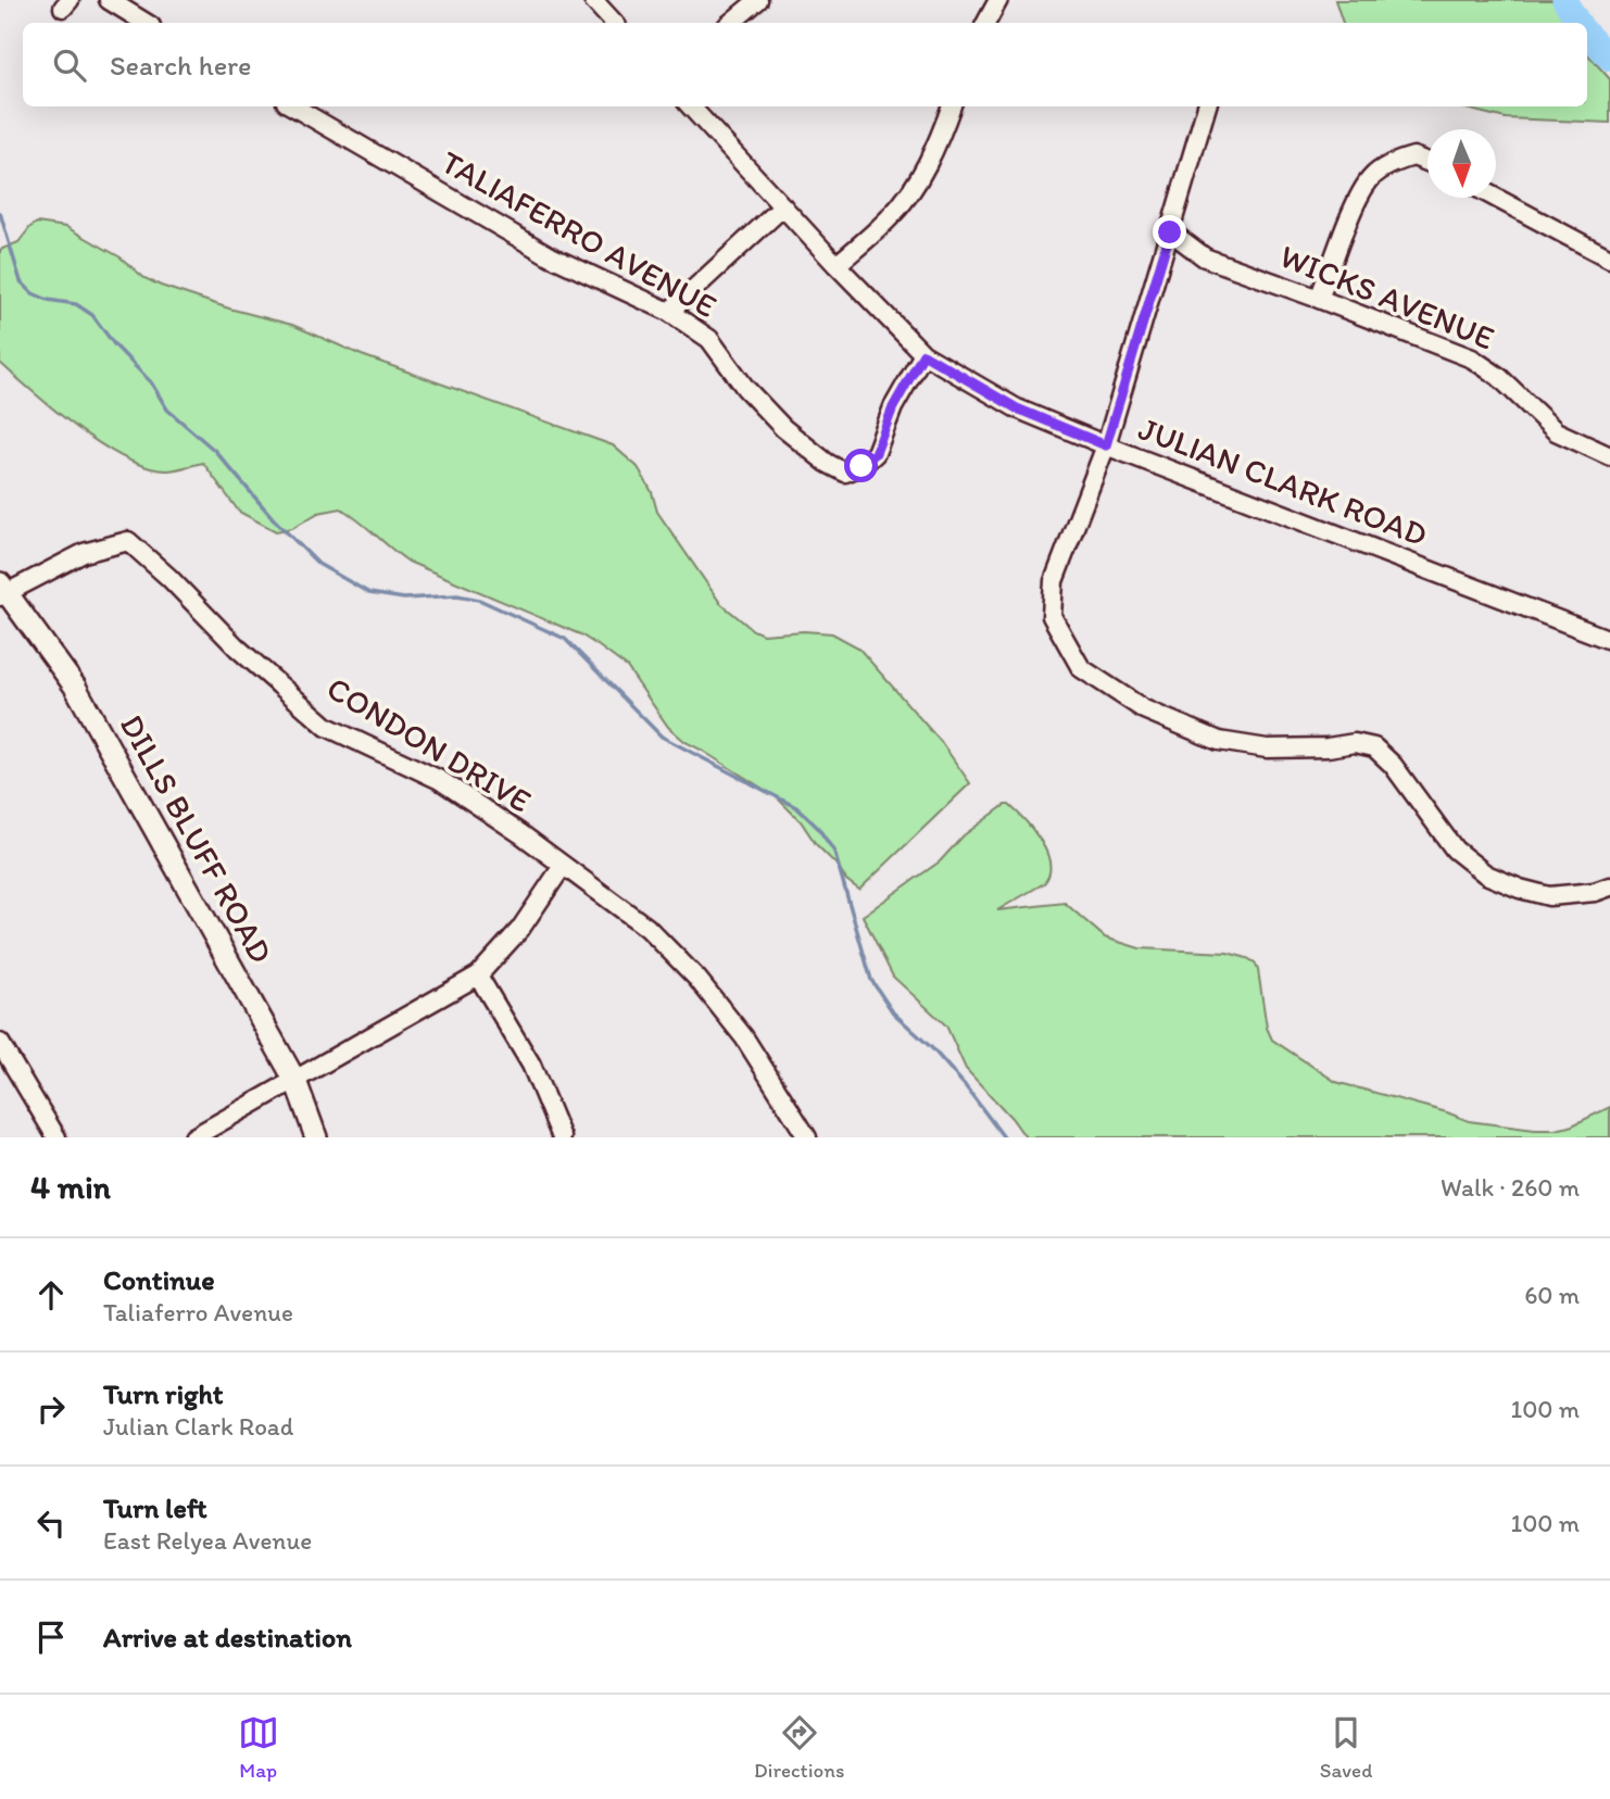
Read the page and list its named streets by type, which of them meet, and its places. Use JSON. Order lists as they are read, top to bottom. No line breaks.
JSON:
{"streets":{"street":["TALIAFERRO AVENUE","WICKS AVENUE","JULIAN CLARK ROAD","CONDON DRIVE","DILLS BLUFF ROAD"]},"crossings":[["TALIAFERRO AVENUE","JULIAN CLARK ROAD"],["CONDON DRIVE","DILLS BLUFF ROAD"]],"north":"bottom","page":{"search":"Search here","heading":["4 min","Walk · 260 m"],"list":[["Continue","Taliaferro Avenue","60 m"],["Turn right","Julian Clark Road","100 m"],["Turn left","East Relyea Avenue","100 m"],"Arrive at destination"],"nav":["Map","Directions","Saved"]}}
